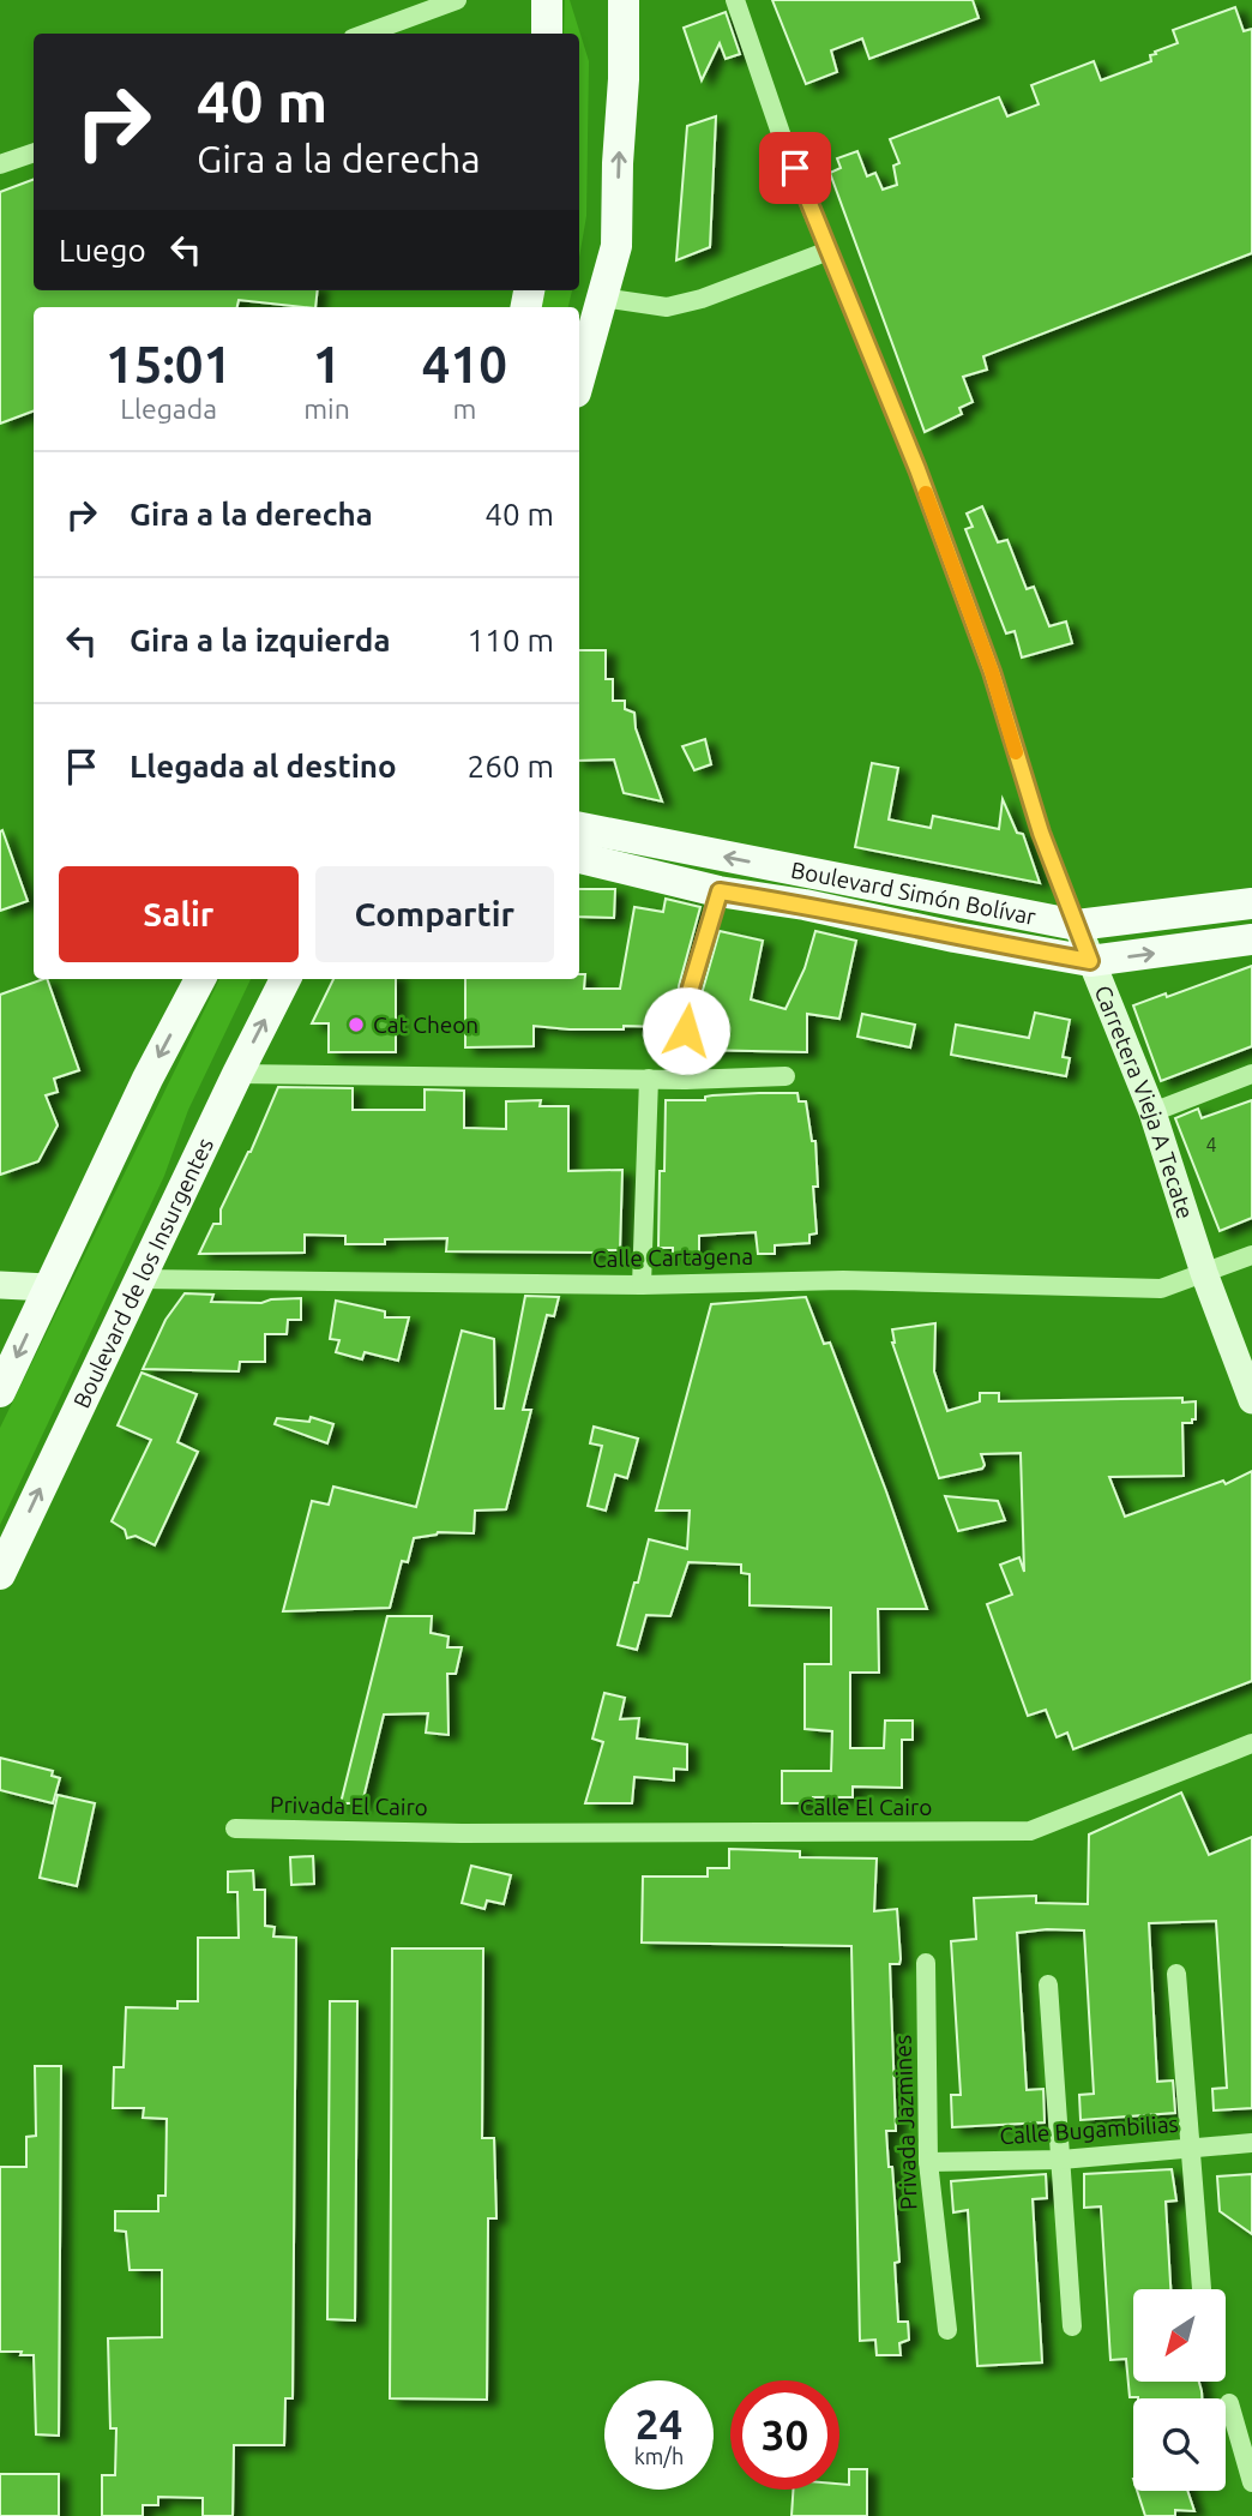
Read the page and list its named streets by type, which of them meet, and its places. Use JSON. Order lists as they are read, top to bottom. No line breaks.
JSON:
{"streets":{"main road":["Boulevard Simón Bolívar","Boulevard de los Insurgentes"],"street":["Carretera Vieja A Tecate","Calle Cartagena","Privada El Cairo","Calle El Cairo","Privada Jazmines","Calle Bugambilias"]},"crossings":[["Boulevard Simón Bolívar","Carretera Vieja A Tecate"],["Carretera Vieja A Tecate","Calle Cartagena"],["Calle Cartagena","Boulevard de los Insurgentes"],["Privada El Cairo","Calle El Cairo"],["Privada Jazmines","Calle Bugambilias"]],"places":["Cat Cheon"],"house_numbers":["4"],"north":"bottom left","page":{"turn":["40 m","Gira a la derecha"],"then":"Luego","eta":["15:01","Llegada","1","min","410","m"],"list":[{"name":"Gira a la derecha","value":"40 m"},{"name":"Gira a la izquierda","value":"110 m"},{"name":"Llegada al destino","value":"260 m"}],"buttons":["Salir","Compartir"],"speed":"24 km/h","limit":"30"}}
